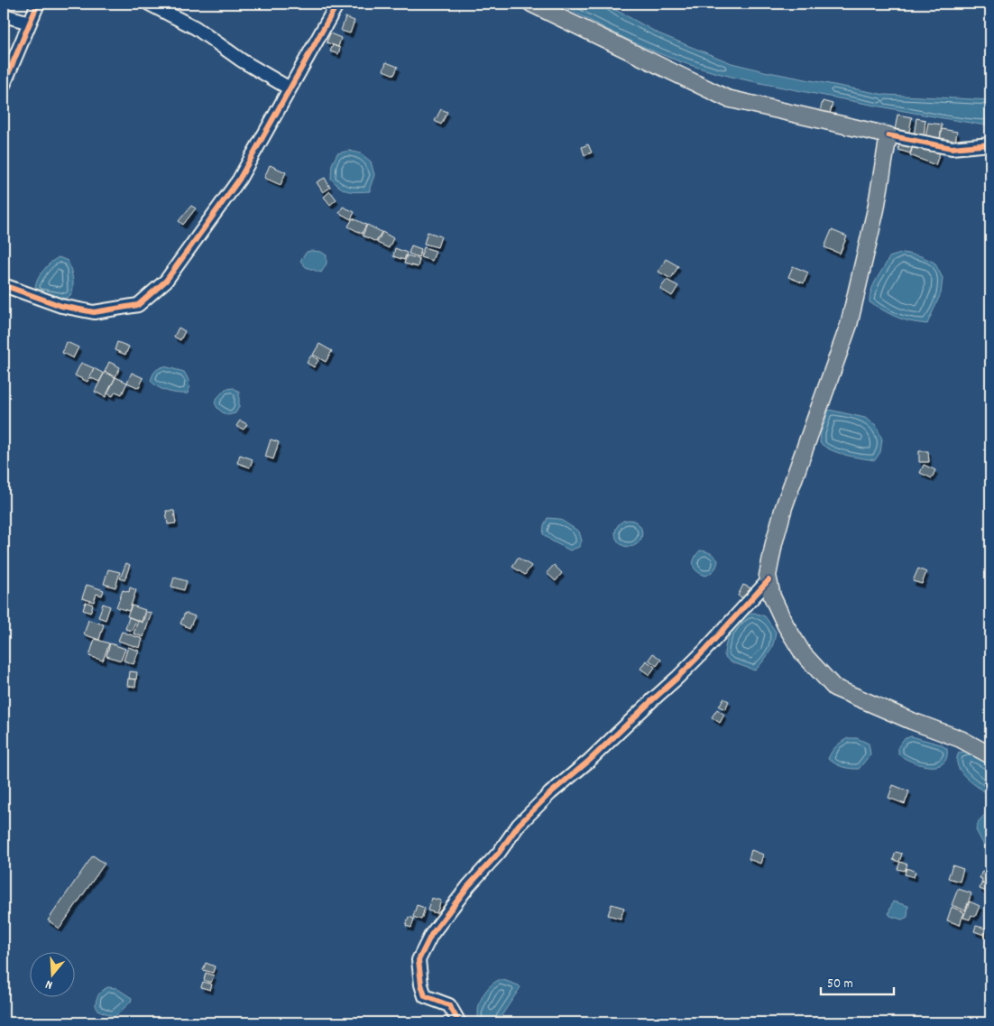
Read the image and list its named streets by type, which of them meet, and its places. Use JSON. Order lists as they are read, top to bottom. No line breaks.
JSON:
{"scale_bar":"50 m","north":"bottom"}
